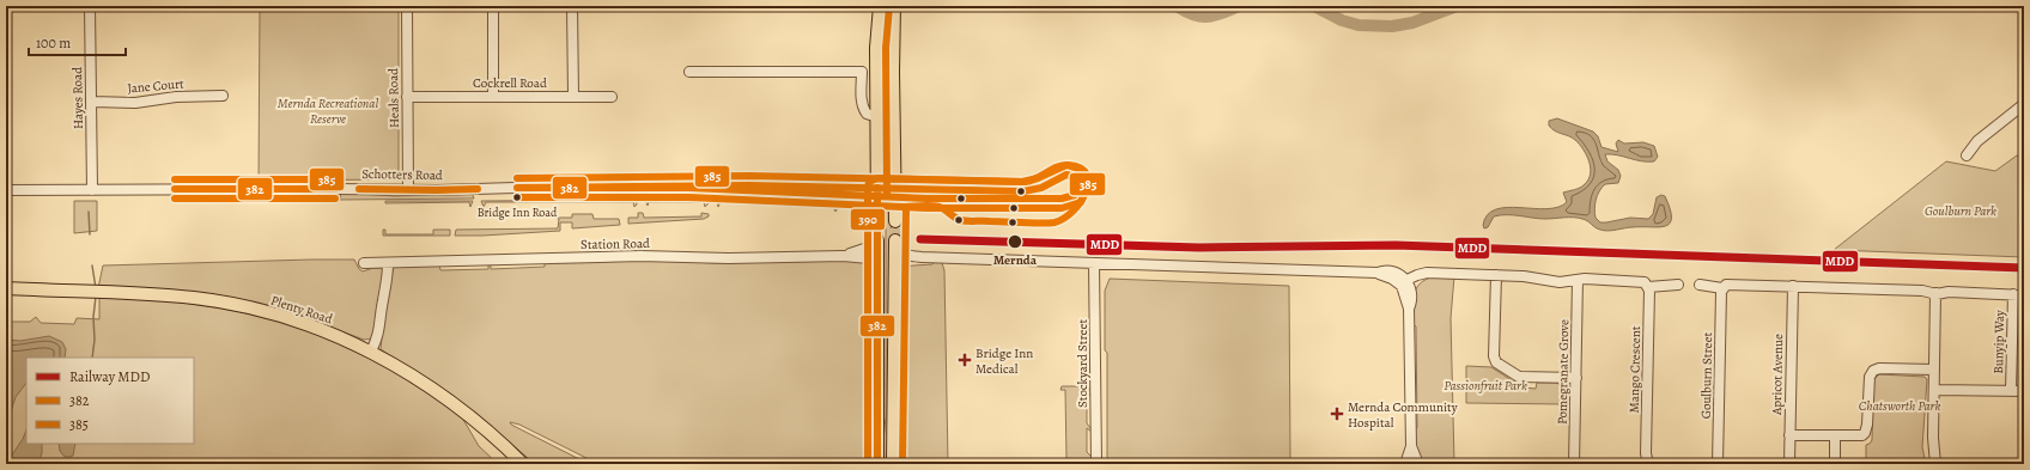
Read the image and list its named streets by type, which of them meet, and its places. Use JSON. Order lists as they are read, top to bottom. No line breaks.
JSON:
{"streets":{"main road":["Schotters Road","Plenty Road"],"street":["Cockrell Road","Jane Court","Hayes Road","Heals Road","Station Road","Bunyip Way","Stockyard Street","Mango Crescent","Pomegranate Grove","Apricot Avenue","Goulburn Street"]},"crossings":[["Cockrell Road","Heals Road"],["Jane Court","Hayes Road"],["Hayes Road","Schotters Road"],["Heals Road","Schotters Road"]],"parks":["Mernda Recreational Reserve","Goulburn Park","Passionfruit Park","Chatsworth Park"],"places":{"other":["Bridge Inn Road","Mernda"],"health":["Bridge Inn Medical","Mernda Community Hospital"]},"lines":["transit line 385","transit line 390","transit line 382","rail line MDD"],"legend":["Railway MDD","382","385"],"scale_bar":"100 m"}
